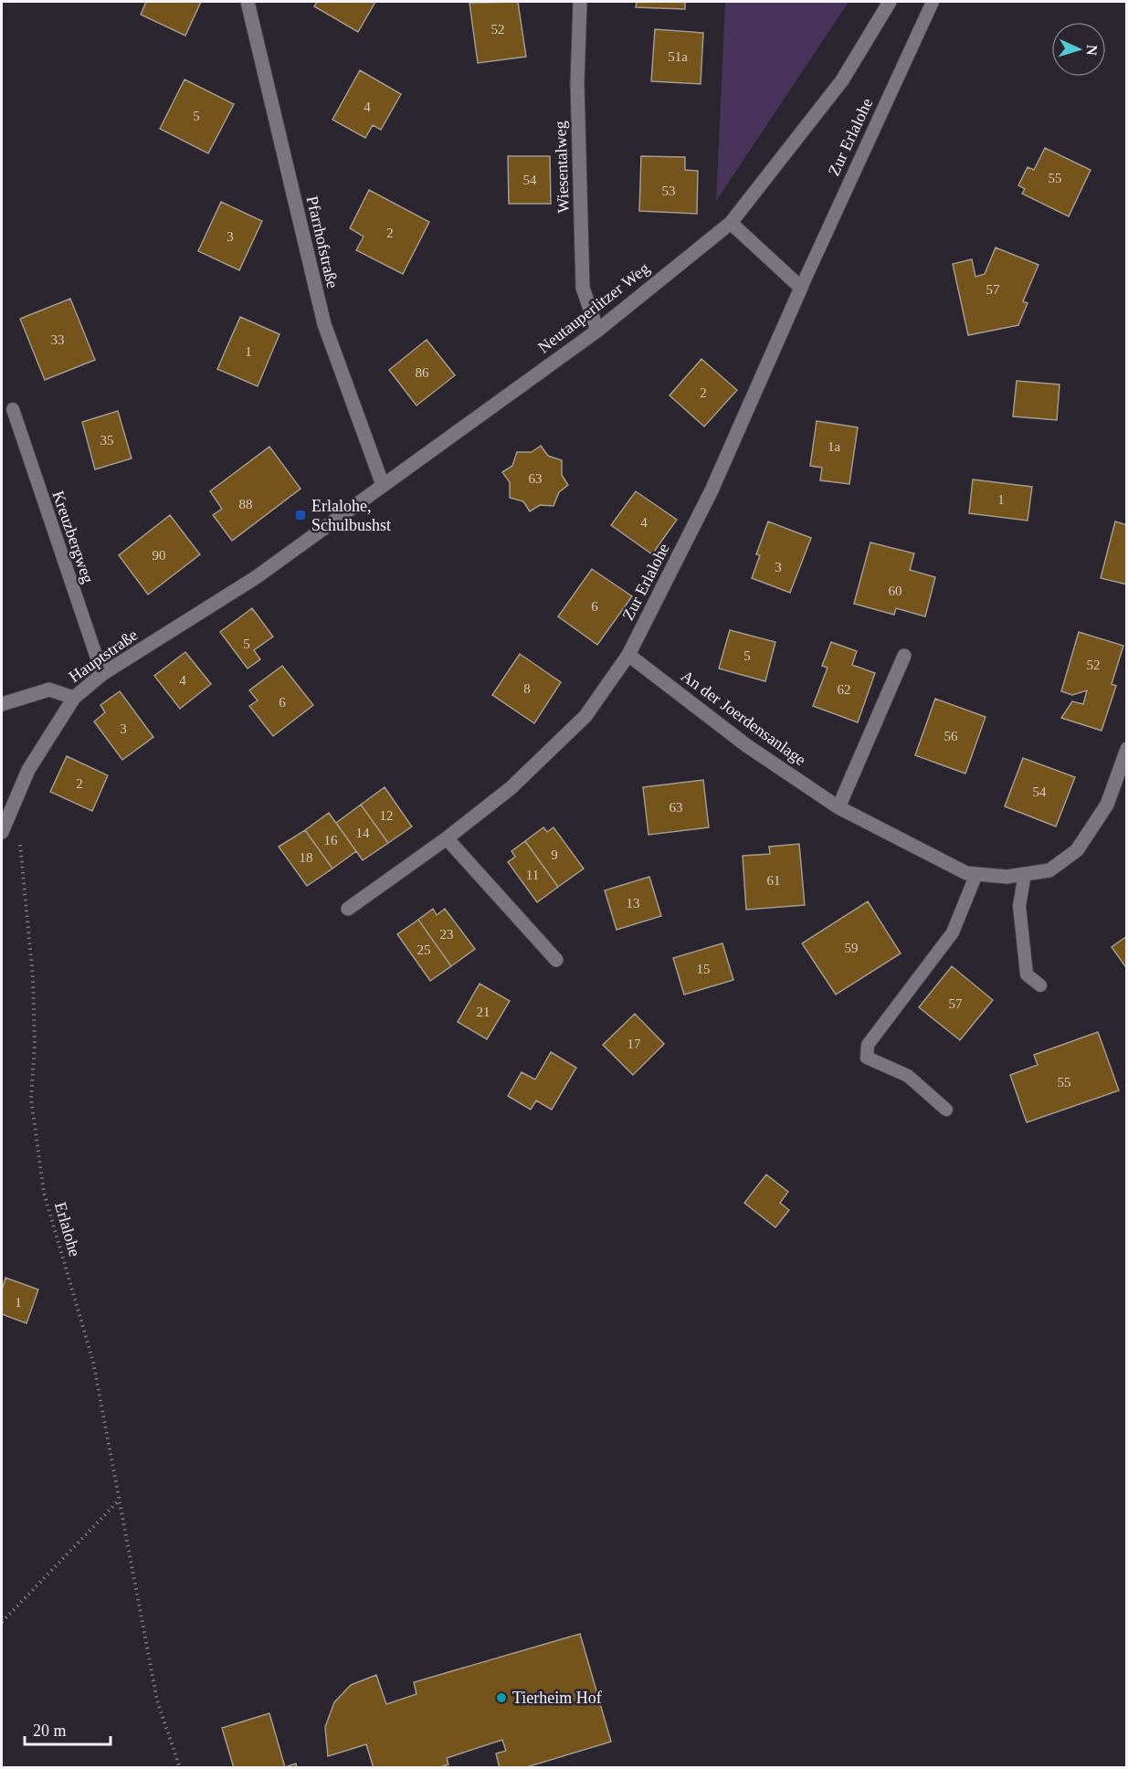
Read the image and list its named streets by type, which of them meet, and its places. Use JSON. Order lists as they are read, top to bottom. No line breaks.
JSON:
{"streets":{"street":["Zur Erlalohe","Wiesentalweg","Pfarrhofstraße","Neutauperlitzer Weg","Hauptstraße","An der Joerdensanlage"],"lane":["Kreuzbergweg"],"path":["Erlalohe"]},"crossings":[["Zur Erlalohe","An der Joerdensanlage"],["Wiesentalweg","Neutauperlitzer Weg"],["Pfarrhofstraße","Neutauperlitzer Weg"],["Neutauperlitzer Weg","Hauptstraße"],["Kreuzbergweg","Hauptstraße"]],"places":{"transit":["Erlalohe, Schulbushst"],"other":["Tierheim Hof"]},"house_numbers":["52","51a","4","5","55","54","53","2","3","57","33","1","86","2","35","1a","63","1","88","4","90","3","60","6","5","5","52","4","8","62","6","3","56","2","54","63","12","14","16","9","18","11","61","13","23","59","25","15","57","21","17","55","1"],"scale_bar":"20 m","north":"right"}
